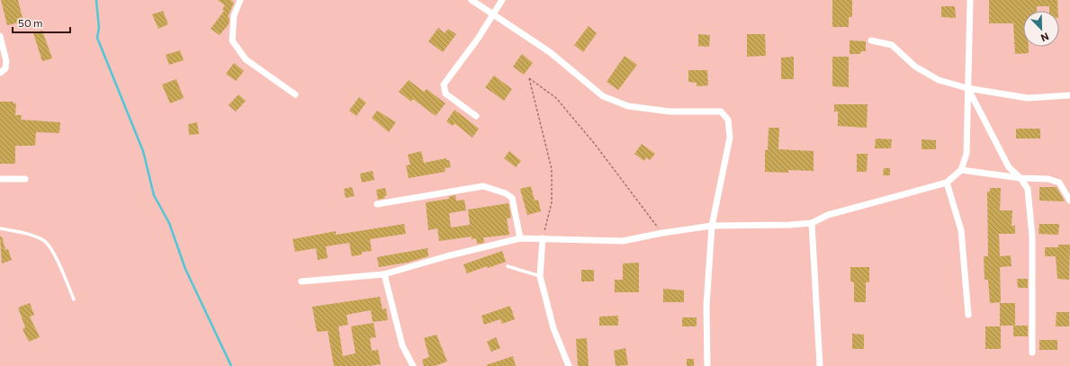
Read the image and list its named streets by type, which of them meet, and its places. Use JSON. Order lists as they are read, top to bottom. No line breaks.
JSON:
{"scale_bar":"50 m","north":"bottom right"}
